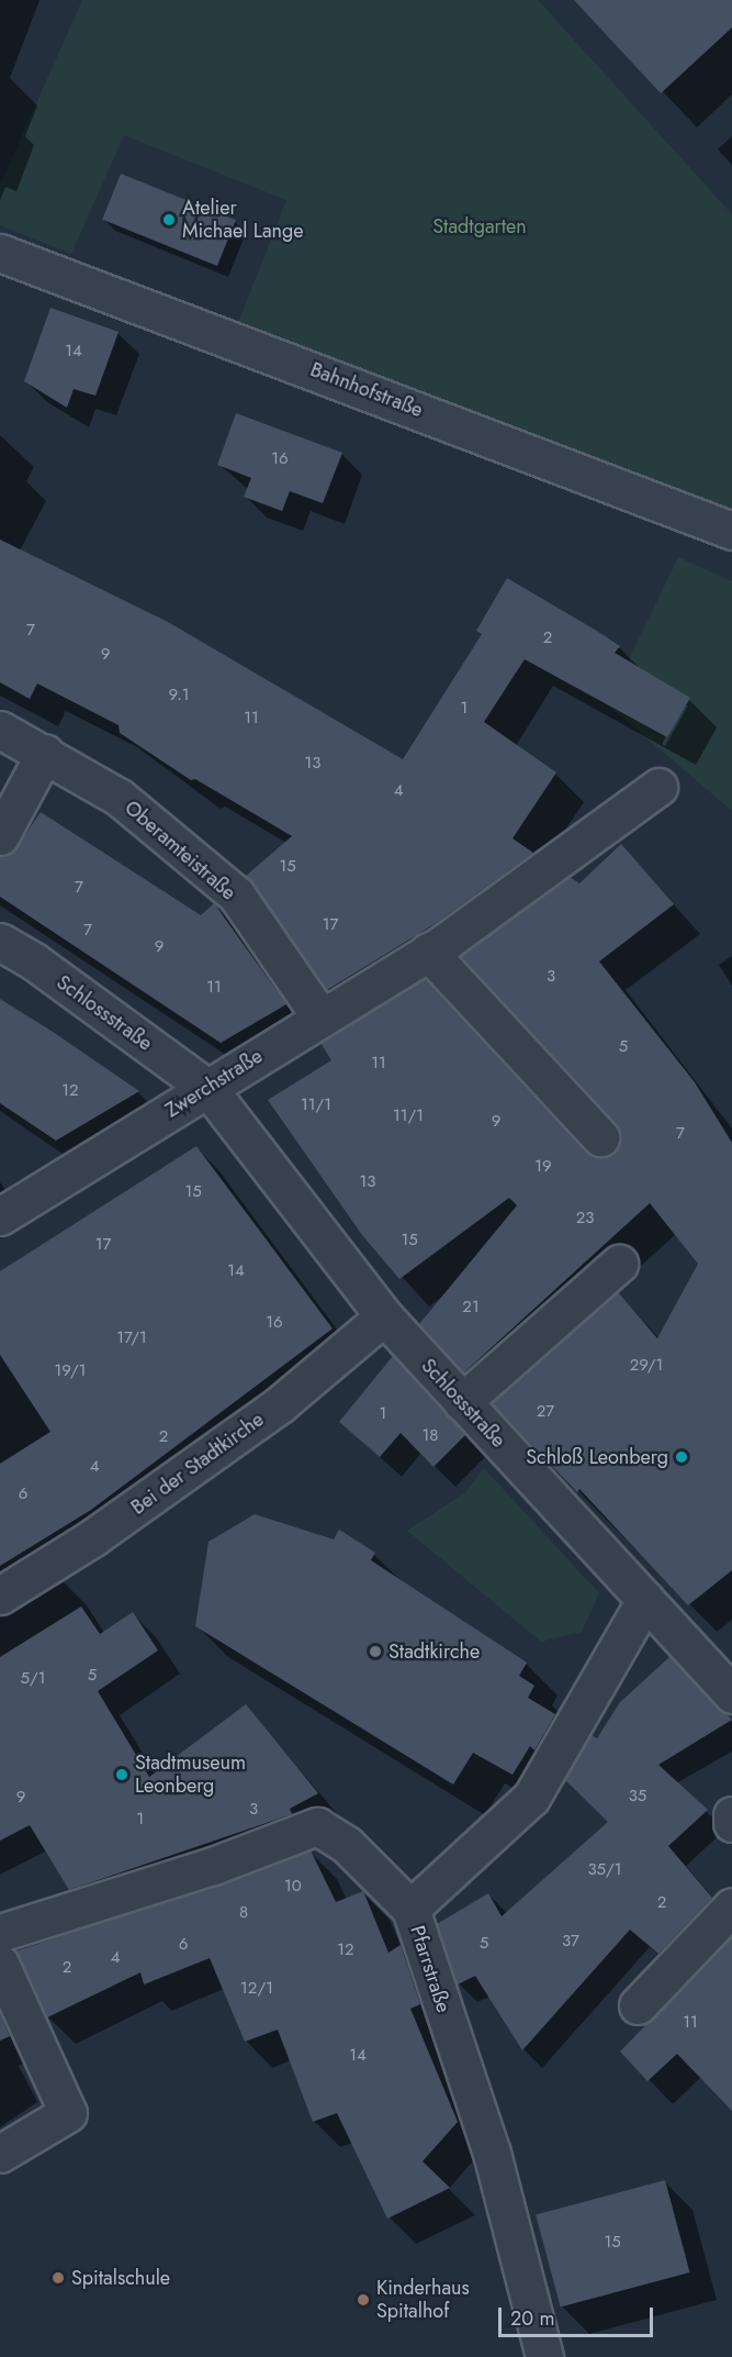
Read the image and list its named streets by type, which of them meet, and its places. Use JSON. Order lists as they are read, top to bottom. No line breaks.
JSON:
{"streets":{"street":["Bahnhofstraße","Oberamteistraße","Schlossstraße","Zwerchstraße","Bei der Stadtkirche","Pfarrstraße"]},"crossings":[["Oberamteistraße","Zwerchstraße"],["Schlossstraße","Zwerchstraße"],["Schlossstraße","Bei der Stadtkirche"]],"parks":["Stadtgarten"],"places":["Atelier Michael Lange","Schloß Leonberg","Stadtkirche","Stadtmuseum Leonberg","Spitalschule","Kinderhaus Spitalhof"],"house_numbers":["14","16","7","2","9","9.1","1","11","13","4","15","7","17","7","9","3","11","5","11","12","11/1","11/1","9","7","19","13","15","23","15","17","14","21","16","17/1","29/1","19/1","27","1","18","2","4","6","5","5/1","35","9","3","1","35/1","10","2","8","37","5","6","12","4","2","12/1","11","14","15"],"scale_bar":"20 m"}
